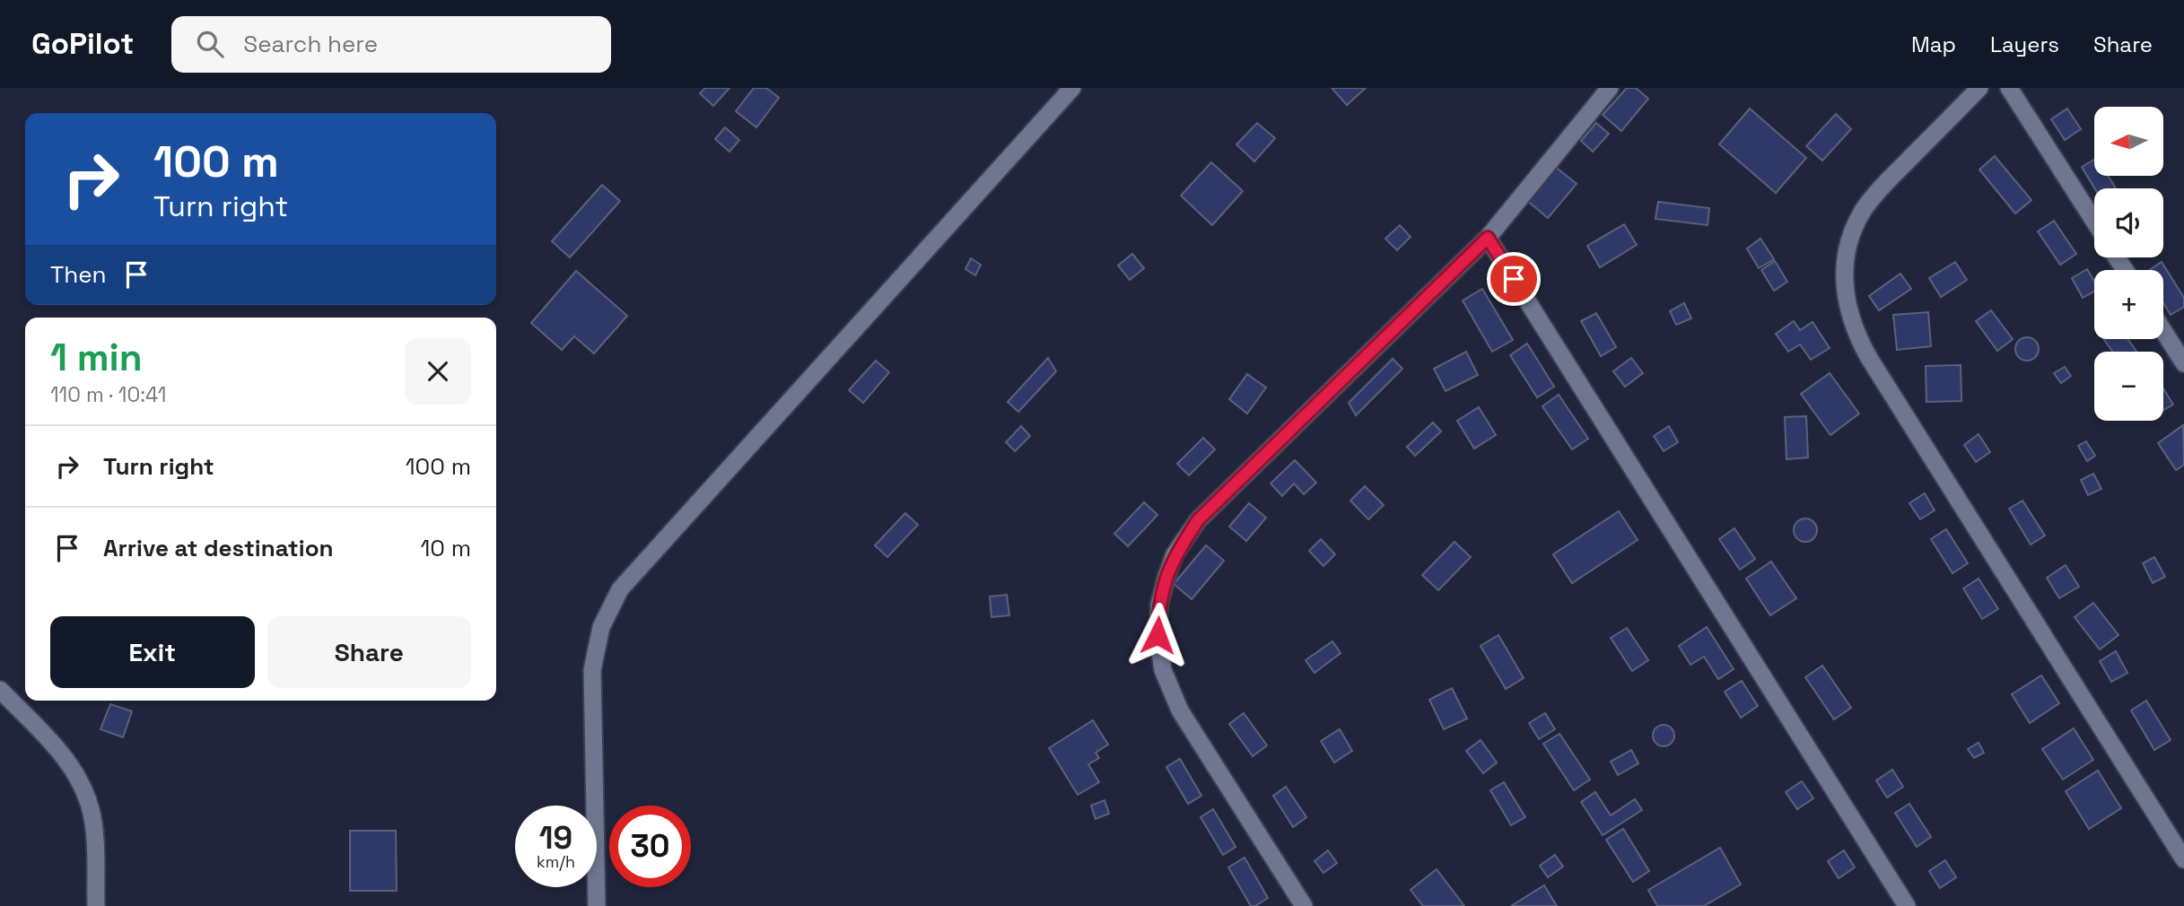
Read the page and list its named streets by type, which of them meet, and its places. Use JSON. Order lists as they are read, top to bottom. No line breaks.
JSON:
{"north":"left","page":{"header":"GoPilot","search":"Search here","nav":["Map","Layers","Share"],"map_buttons":["+","−"],"turn":["100 m","Turn right"],"then":"Then","heading":["1 min","110 m · 10:41"],"list":[{"name":"Turn right","value":"100 m"},{"name":"Arrive at destination","value":"10 m"}],"buttons":["Exit","Share"],"speed":"19 km/h","limit":"30"}}
